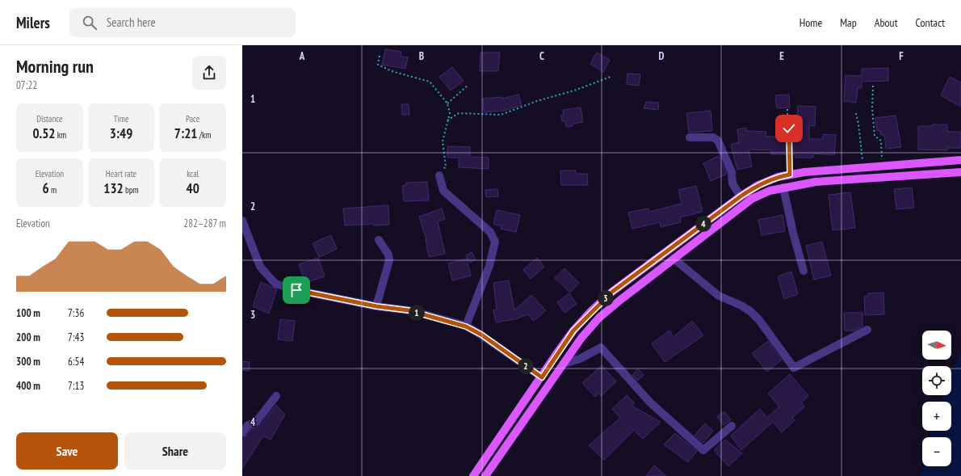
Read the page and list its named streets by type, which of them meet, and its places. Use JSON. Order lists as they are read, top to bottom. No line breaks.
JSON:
{"north":"right","page":{"header":"Milers","search":"Search here","nav":["Home","Map","About","Contact"],"heading":["Morning run","07:22"],"stats":[["Distance","0.52 km"],["Time","3:49"],["Pace","7:21 /km"],["Elevation","6 m"],["Heart rate","132 bpm"],["kcal","40"]],"chart":["Elevation","282–287 m"],"pins":["4","3","1","2"],"list":[{"name":"100 m","note":"7:36"},{"name":"200 m","note":"7:43"},{"name":"300 m","note":"6:54"},{"name":"400 m","note":"7:13"}],"map_buttons":["+","−"],"buttons":["Save","Share"]},"grid":{"columns":["A","B","C","D","E","F"],"rows":["1","2","3","4"]}}
